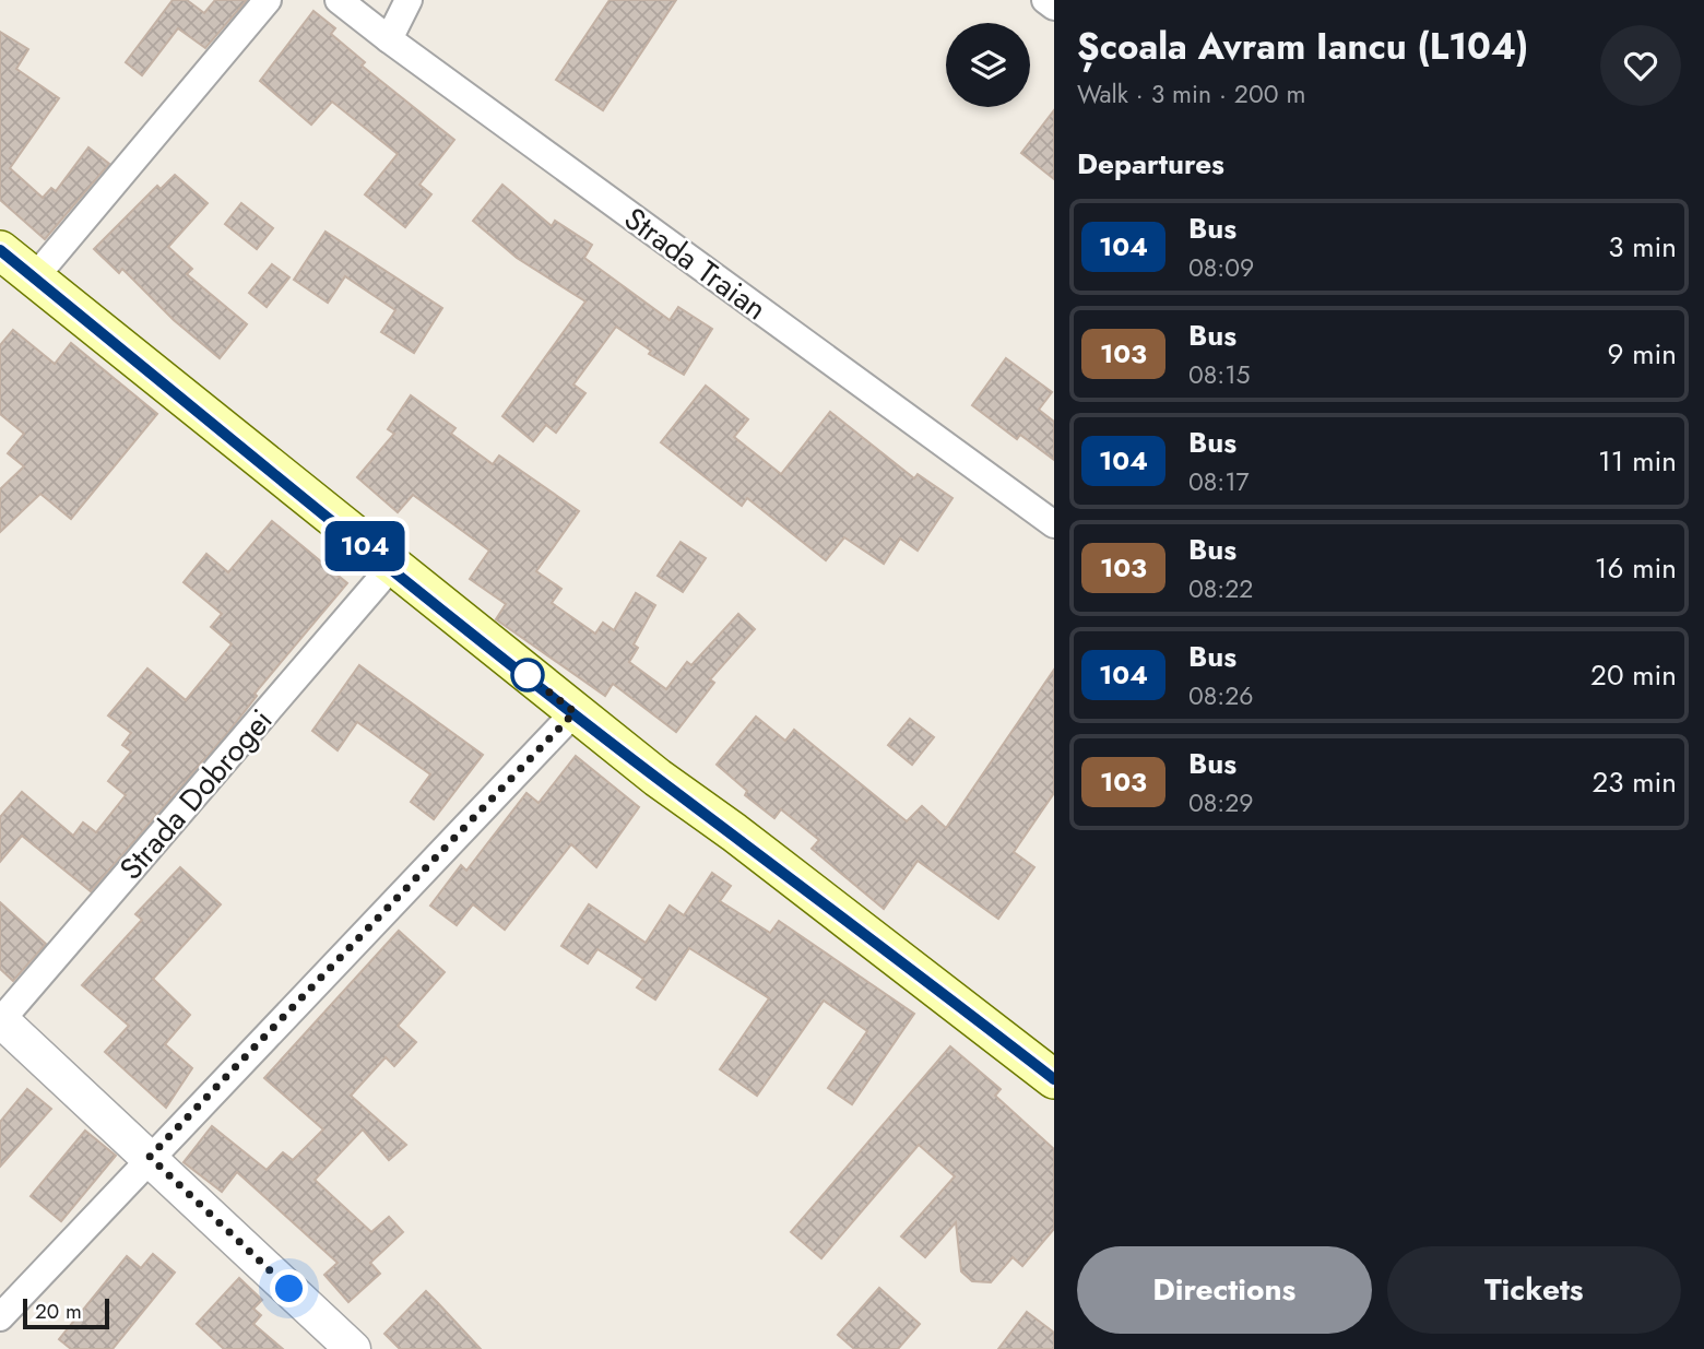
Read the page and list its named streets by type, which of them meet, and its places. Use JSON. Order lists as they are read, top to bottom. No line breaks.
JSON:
{"streets":{"street":["Strada Traian","Strada Dobrogei"]},"lines":["bus line 104"],"scale_bar":"20 m","page":{"on_map":"104","heading":[["Școala Avram Iancu (L104)","Walk · 3 min · 200 m"],"Departures"],"list":[{"mark":"104","name":"Bus","note":"08:09","value":"3 min"},{"mark":"103","name":"Bus","note":"08:15","value":"9 min"},{"mark":"104","name":"Bus","note":"08:17","value":"11 min"},{"mark":"103","name":"Bus","note":"08:22","value":"16 min"},{"mark":"104","name":"Bus","note":"08:26","value":"20 min"},{"mark":"103","name":"Bus","note":"08:29","value":"23 min"}],"buttons":["Directions","Tickets"],"scale":"20 m"}}
